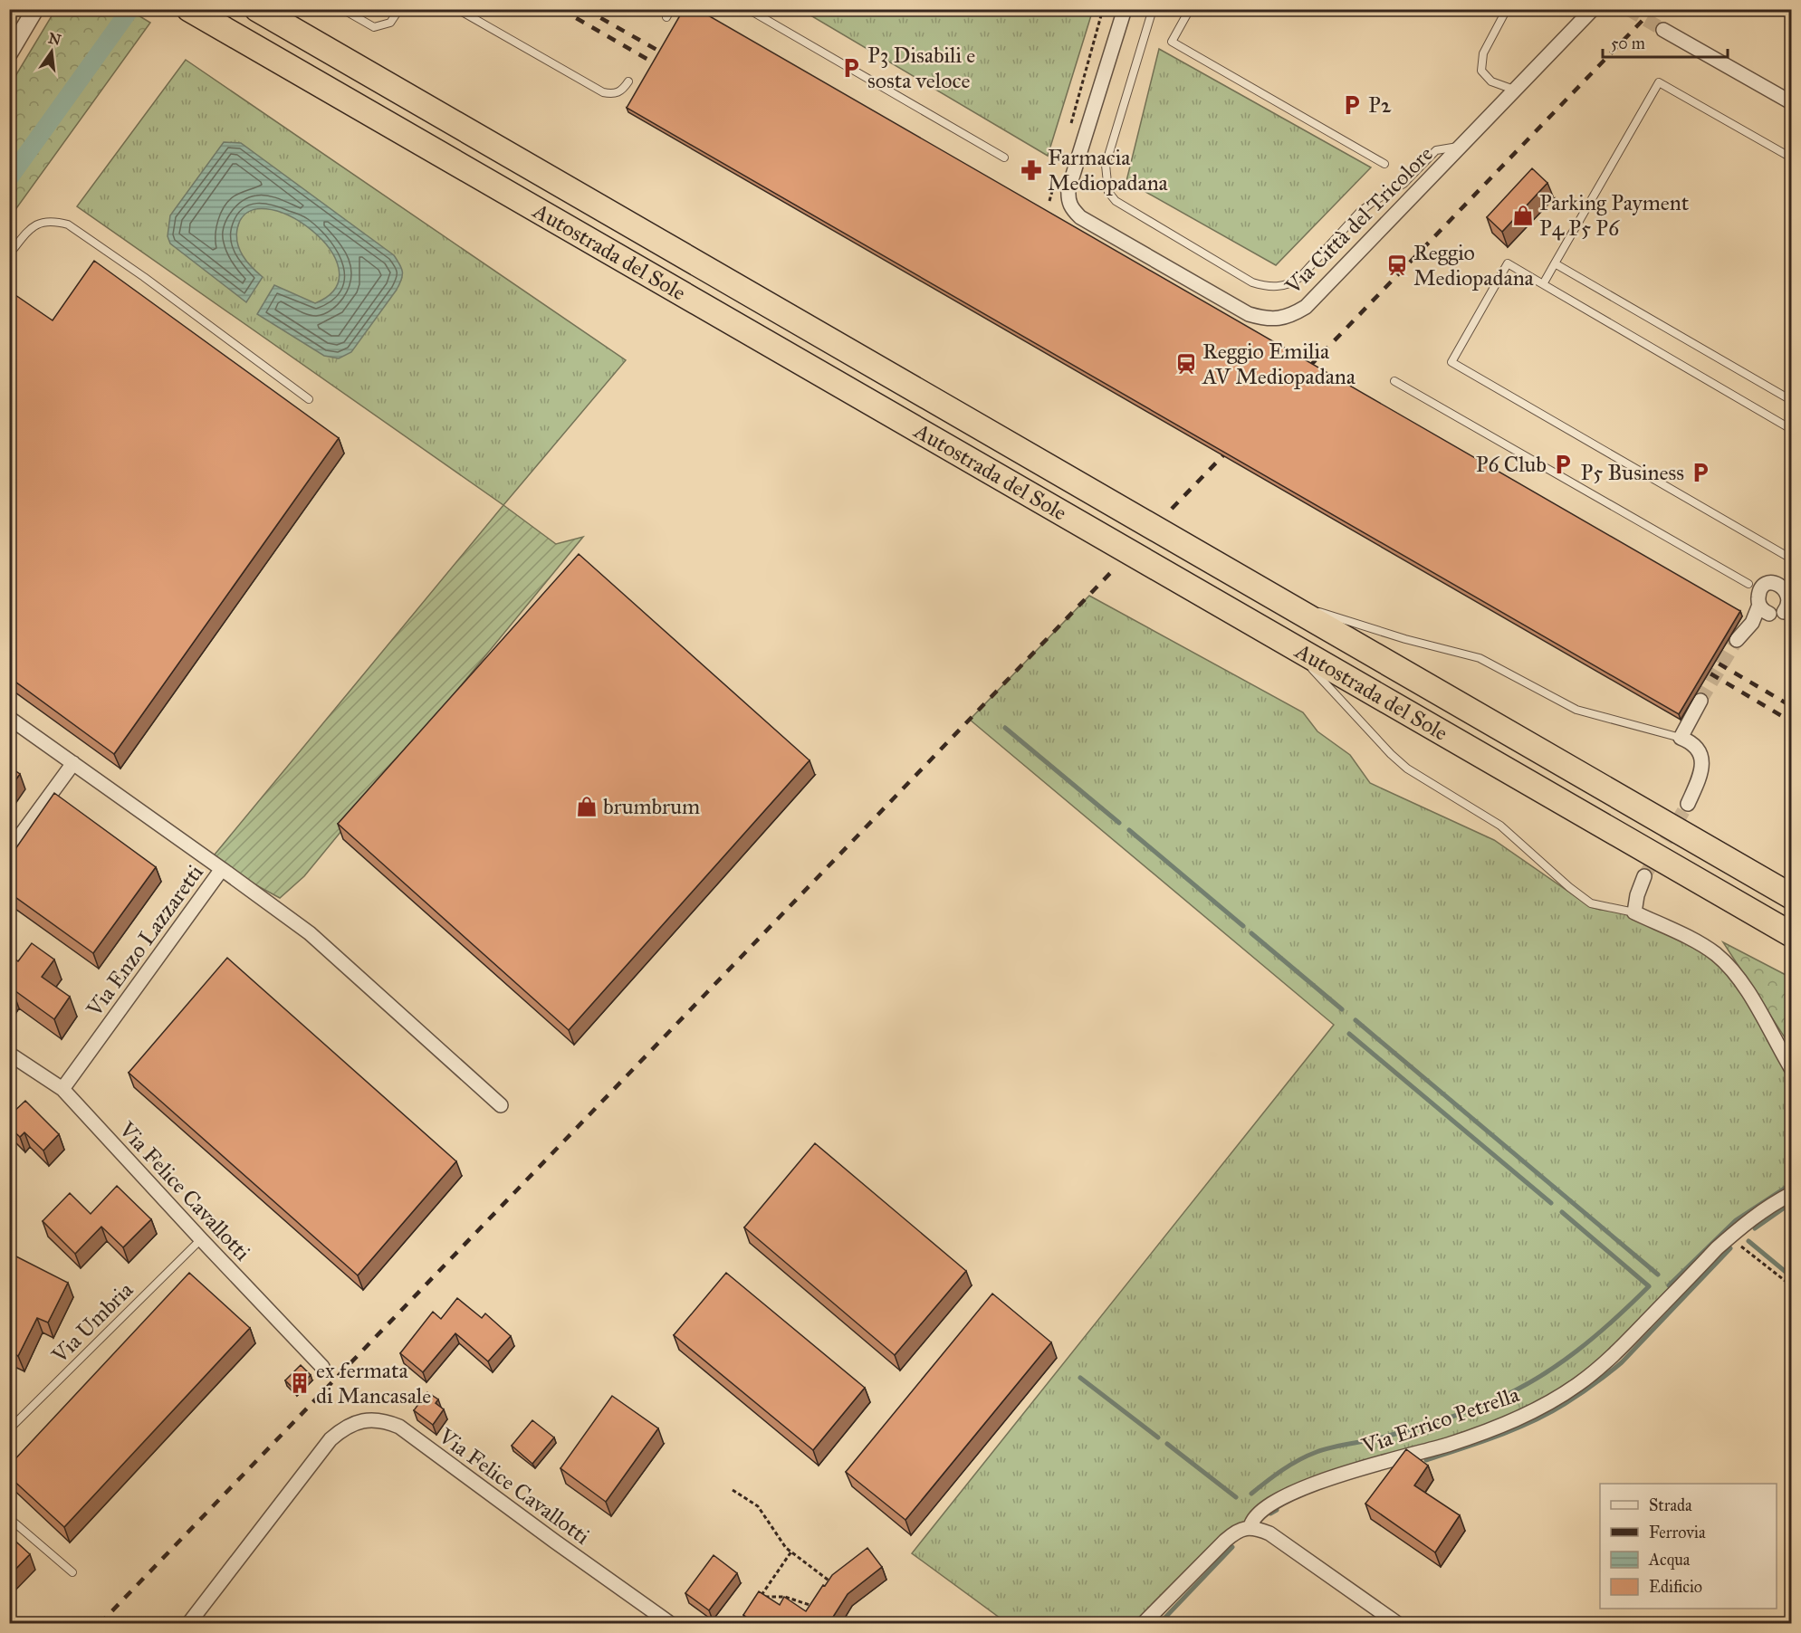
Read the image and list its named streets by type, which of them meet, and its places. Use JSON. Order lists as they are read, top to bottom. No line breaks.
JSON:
{"streets":{"highway":["Autostrada del Sole"],"street":["Via Città del Tricolore","Via Enzo Lazzaretti","Via Felice Cavallotti","Via Errico Petrella"],"lane":["Via Umbria"]},"crossings":[["Via Enzo Lazzaretti","Via Felice Cavallotti"],["Via Felice Cavallotti","Via Umbria"]],"places":{"parking":["P3 Disabili e sosta veloce","P2","P6 Club","P5 Business"],"pharmacy":["Farmacia Mediopadana"],"shop":["Parking Payment P4 P5 P6","brumbrum"],"station":["Reggio Mediopadana","Reggio Emilia AV Mediopadana"],"building":["ex fermata di Mancasale"]},"legend":["Strada","Ferrovia","Acqua","Edificio"],"scale_bar":"50 m","north":"top"}
